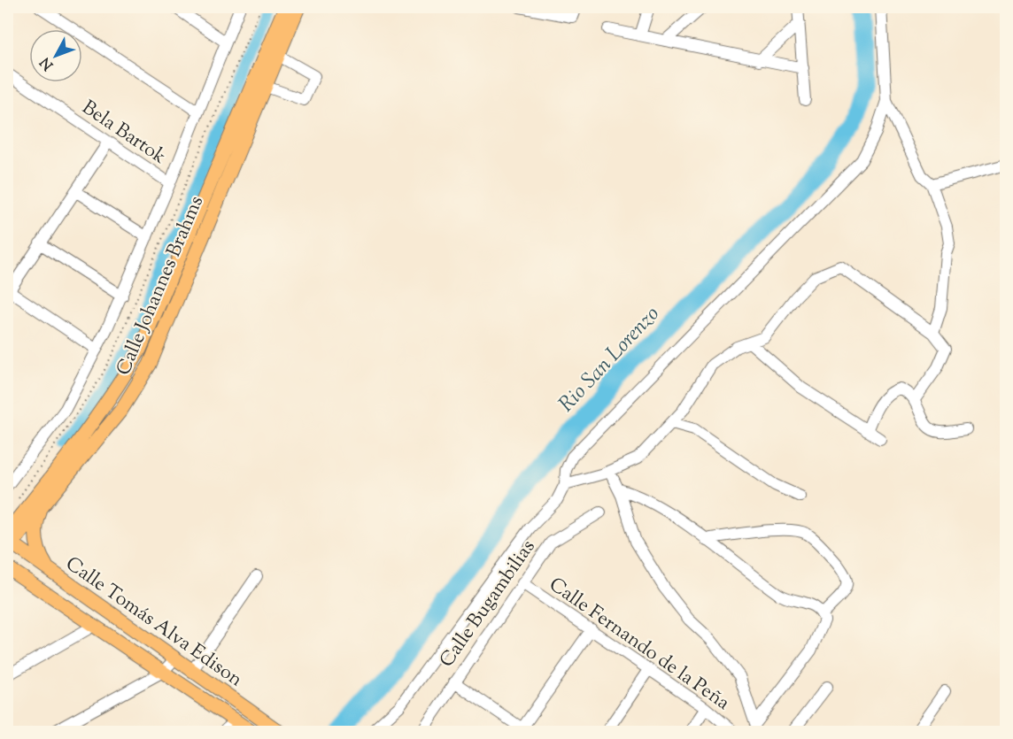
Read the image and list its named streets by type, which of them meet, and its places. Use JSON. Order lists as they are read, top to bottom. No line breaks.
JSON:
{"streets":{"main road":["Calle Johannes Brahms","Calle Tomás Alva Edison"],"street":["Bela Bartok","Calle Bugambilias","Calle Fernando de la Peña"]},"crossings":[["Bela Bartok","Calle Johannes Brahms"],["Calle Johannes Brahms","Calle Tomás Alva Edison"],["Calle Bugambilias","Calle Fernando de la Peña"]],"water":["Rio San Lorenzo"],"north":"bottom left"}
